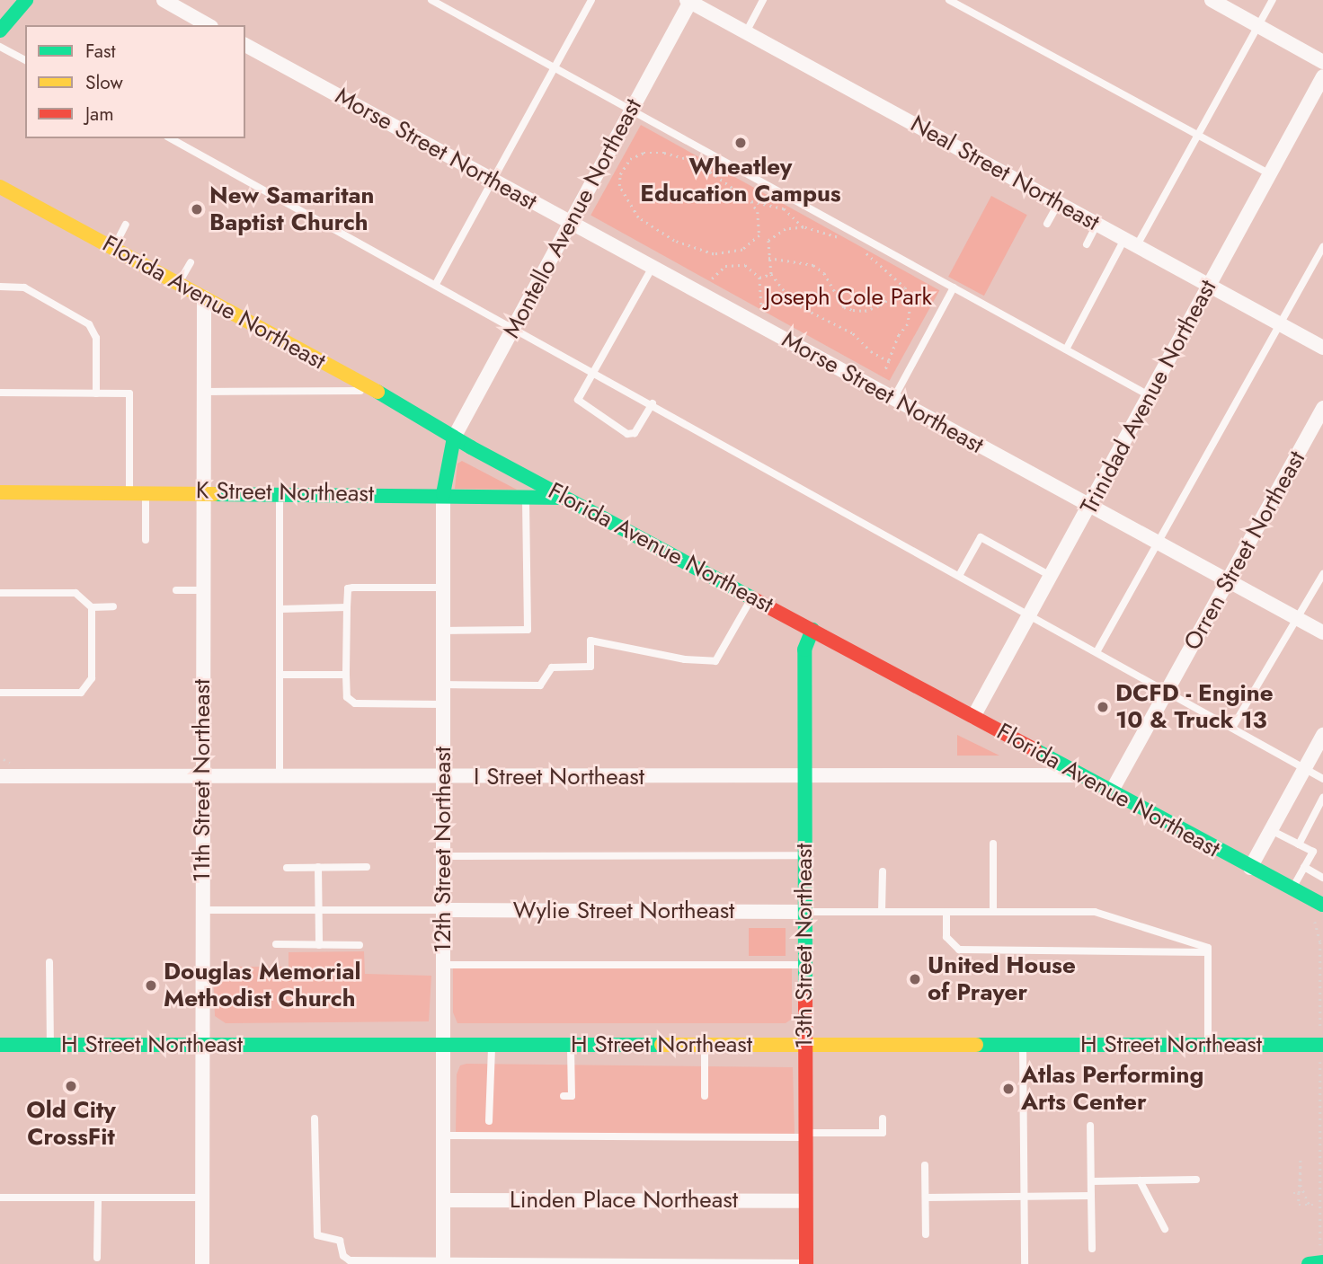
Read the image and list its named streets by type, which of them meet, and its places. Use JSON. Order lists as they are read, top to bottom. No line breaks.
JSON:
{"streets":{"main road":["Florida Avenue Northeast","K Street Northeast","12th Street Northeast","13th Street Northeast","H Street Northeast"],"street":["Morse Street Northeast","Neal Street Northeast","Montello Avenue Northeast","Trinidad Avenue Northeast","Orren Street Northeast","I Street Northeast","11th Street Northeast","Wylie Street Northeast","Linden Place Northeast"]},"crossings":[["Morse Street Northeast","Montello Avenue Northeast"],["Morse Street Northeast","Trinidad Avenue Northeast"],["Morse Street Northeast","Orren Street Northeast"],["Neal Street Northeast","Montello Avenue Northeast"],["Neal Street Northeast","Trinidad Avenue Northeast"],["Montello Avenue Northeast","Florida Avenue Northeast"],["Montello Avenue Northeast","12th Street Northeast"],["Florida Avenue Northeast","Trinidad Avenue Northeast"],["Florida Avenue Northeast","K Street Northeast"],["Florida Avenue Northeast","Orren Street Northeast"],["Florida Avenue Northeast","I Street Northeast"],["Florida Avenue Northeast","11th Street Northeast"],["Florida Avenue Northeast","12th Street Northeast"],["Florida Avenue Northeast","13th Street Northeast"],["K Street Northeast","11th Street Northeast"],["K Street Northeast","12th Street Northeast"],["I Street Northeast","11th Street Northeast"],["I Street Northeast","12th Street Northeast"],["I Street Northeast","13th Street Northeast"],["11th Street Northeast","H Street Northeast"],["12th Street Northeast","Wylie Street Northeast"],["12th Street Northeast","H Street Northeast"],["12th Street Northeast","Linden Place Northeast"],["Wylie Street Northeast","13th Street Northeast"],["13th Street Northeast","H Street Northeast"],["13th Street Northeast","Linden Place Northeast"]],"parks":["Joseph Cole Park"],"places":["Wheatley Education Campus","New Samaritan Baptist Church","DCFD - Engine 10 & Truck 13","United House of Prayer","Douglas Memorial Methodist Church","Old City CrossFit","Atlas Performing Arts Center"],"legend":["Fast","Slow","Jam"]}
